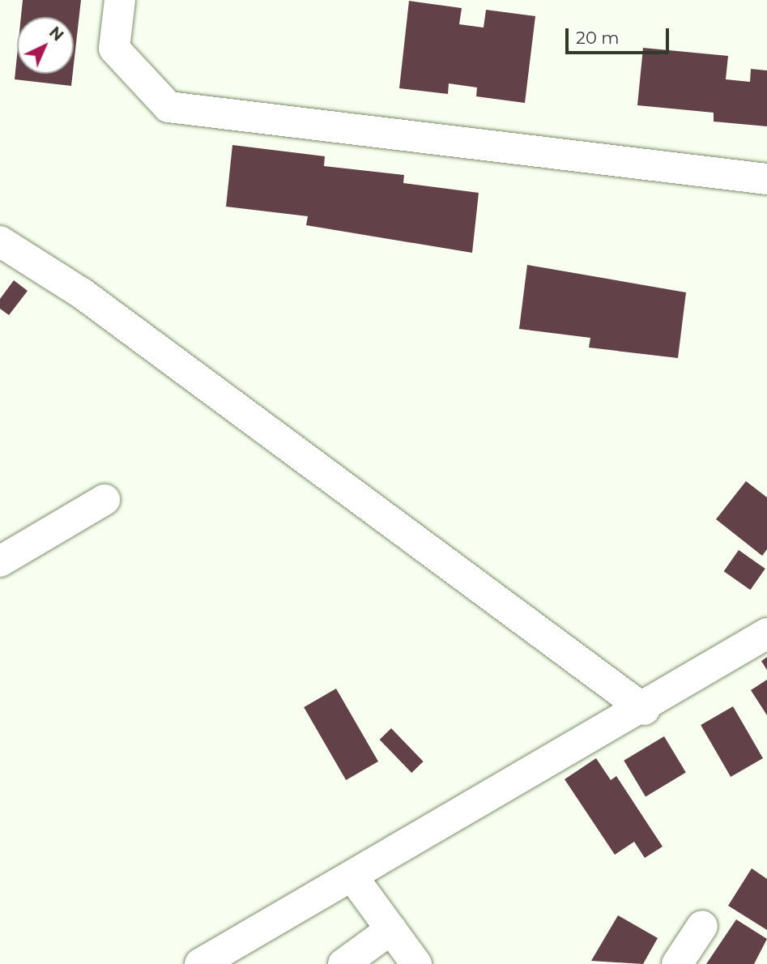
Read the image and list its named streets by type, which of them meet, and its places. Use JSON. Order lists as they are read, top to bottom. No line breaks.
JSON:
{"scale_bar":"20 m","north":"top right"}
